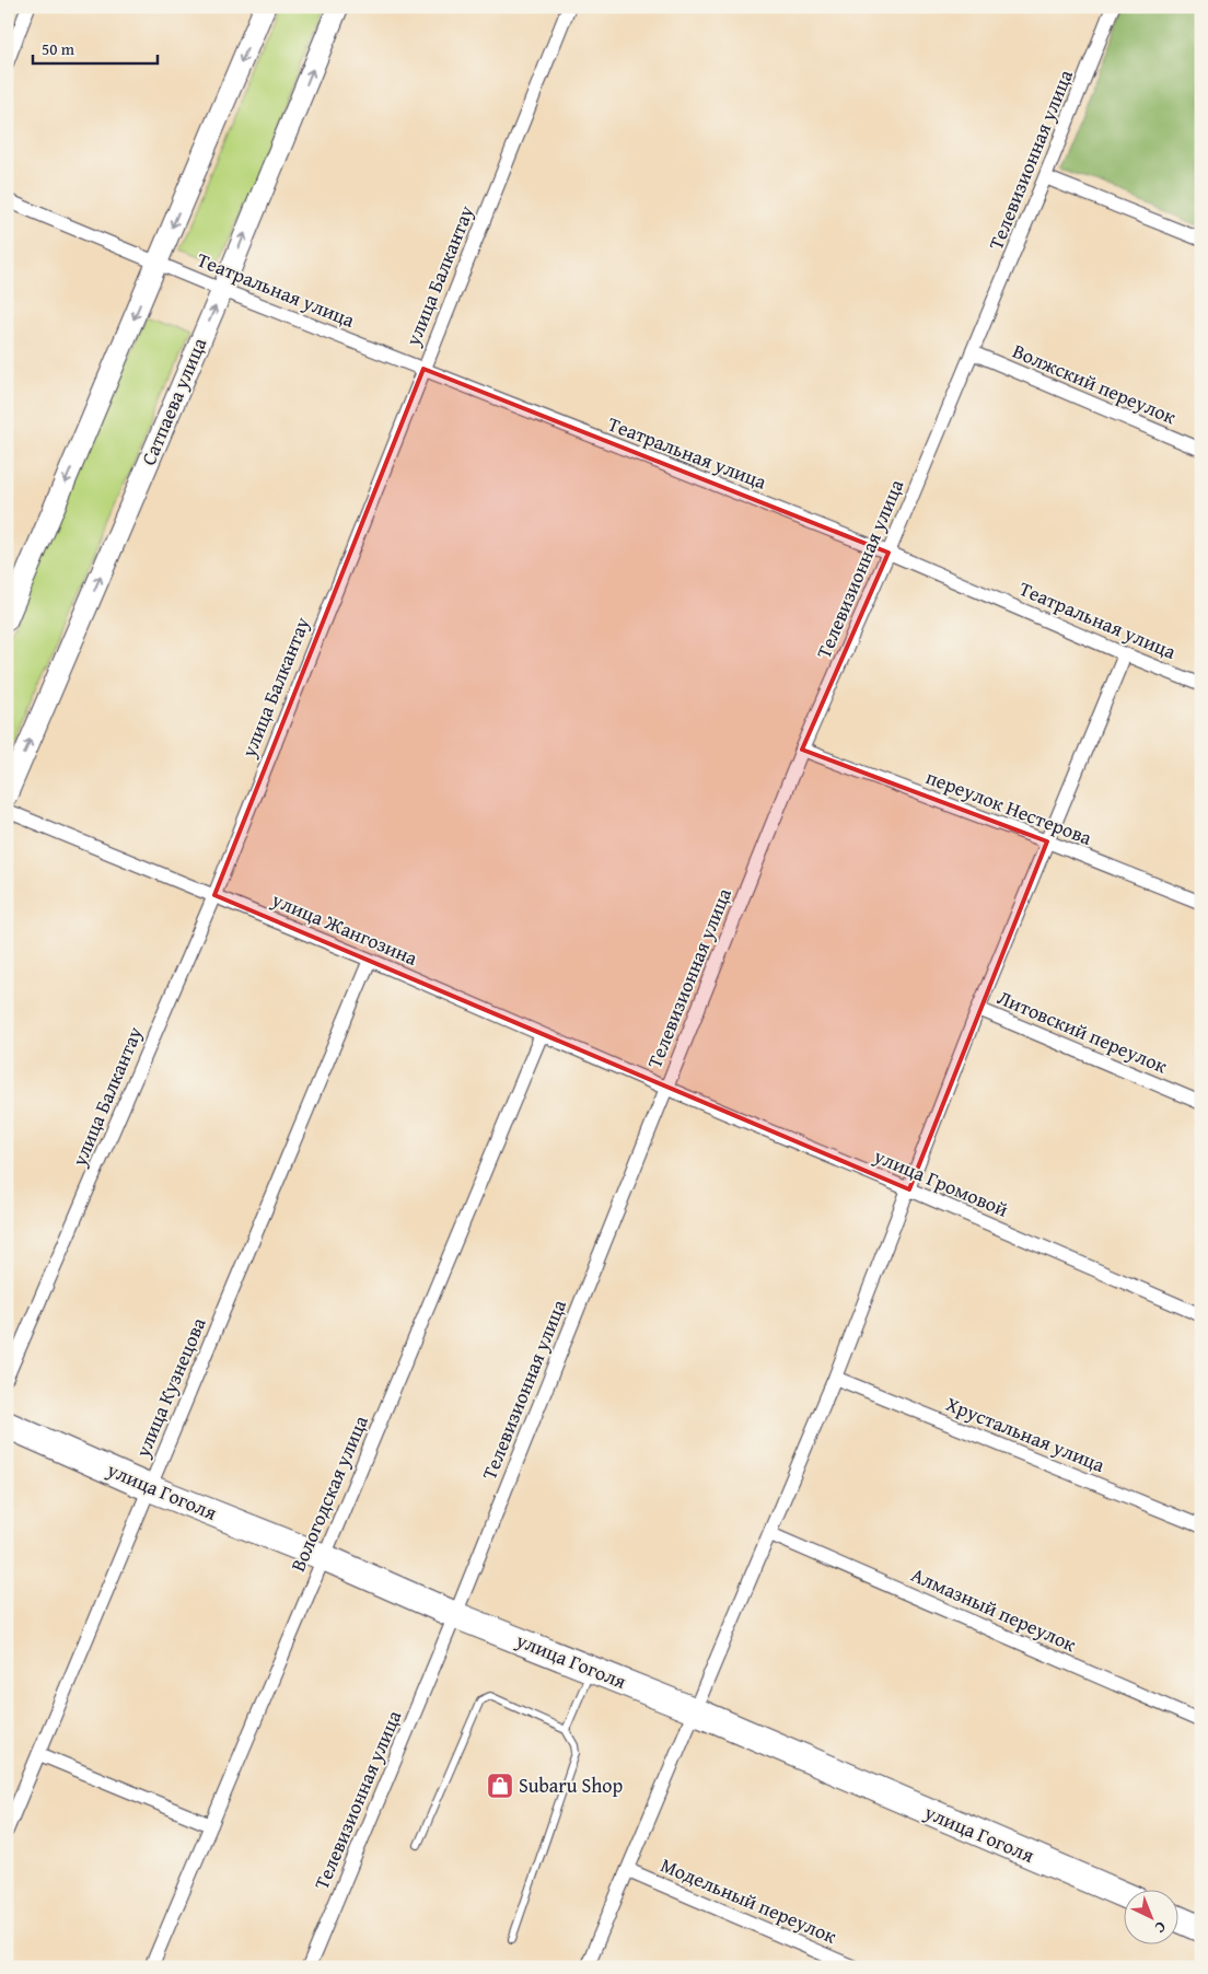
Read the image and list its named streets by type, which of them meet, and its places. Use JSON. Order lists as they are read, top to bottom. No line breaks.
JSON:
{"streets":{"highway":["улица Гоголя"],"main road":["Сатпаева улица"],"street":["Телевизионная улица","улица Балкантау","Театральная улица","Волжский переулок","переулок Нестерова","улица Жангозина","Литовский переулок","улица Громовой","улица Кузнецова","Хрустальная улица","Вологодская улица","Алмазный переулок","Модельный переулок"]},"crossings":[["Телевизионная улица","Театральная улица"],["Телевизионная улица","Волжский переулок"],["Телевизионная улица","переулок Нестерова"],["Телевизионная улица","улица Жангозина"],["Телевизионная улица","улица Громовой"],["Телевизионная улица","улица Гоголя"],["улица Балкантау","Театральная улица"],["улица Балкантау","улица Жангозина"],["Театральная улица","Сатпаева улица"],["улица Жангозина","улица Громовой"],["улица Жангозина","улица Кузнецова"],["улица Жангозина","Вологодская улица"],["улица Кузнецова","улица Гоголя"],["улица Гоголя","Вологодская улица"]],"places":{"shop":["Subaru Shop"]},"scale_bar":"50 m","north":"bottom right"}
